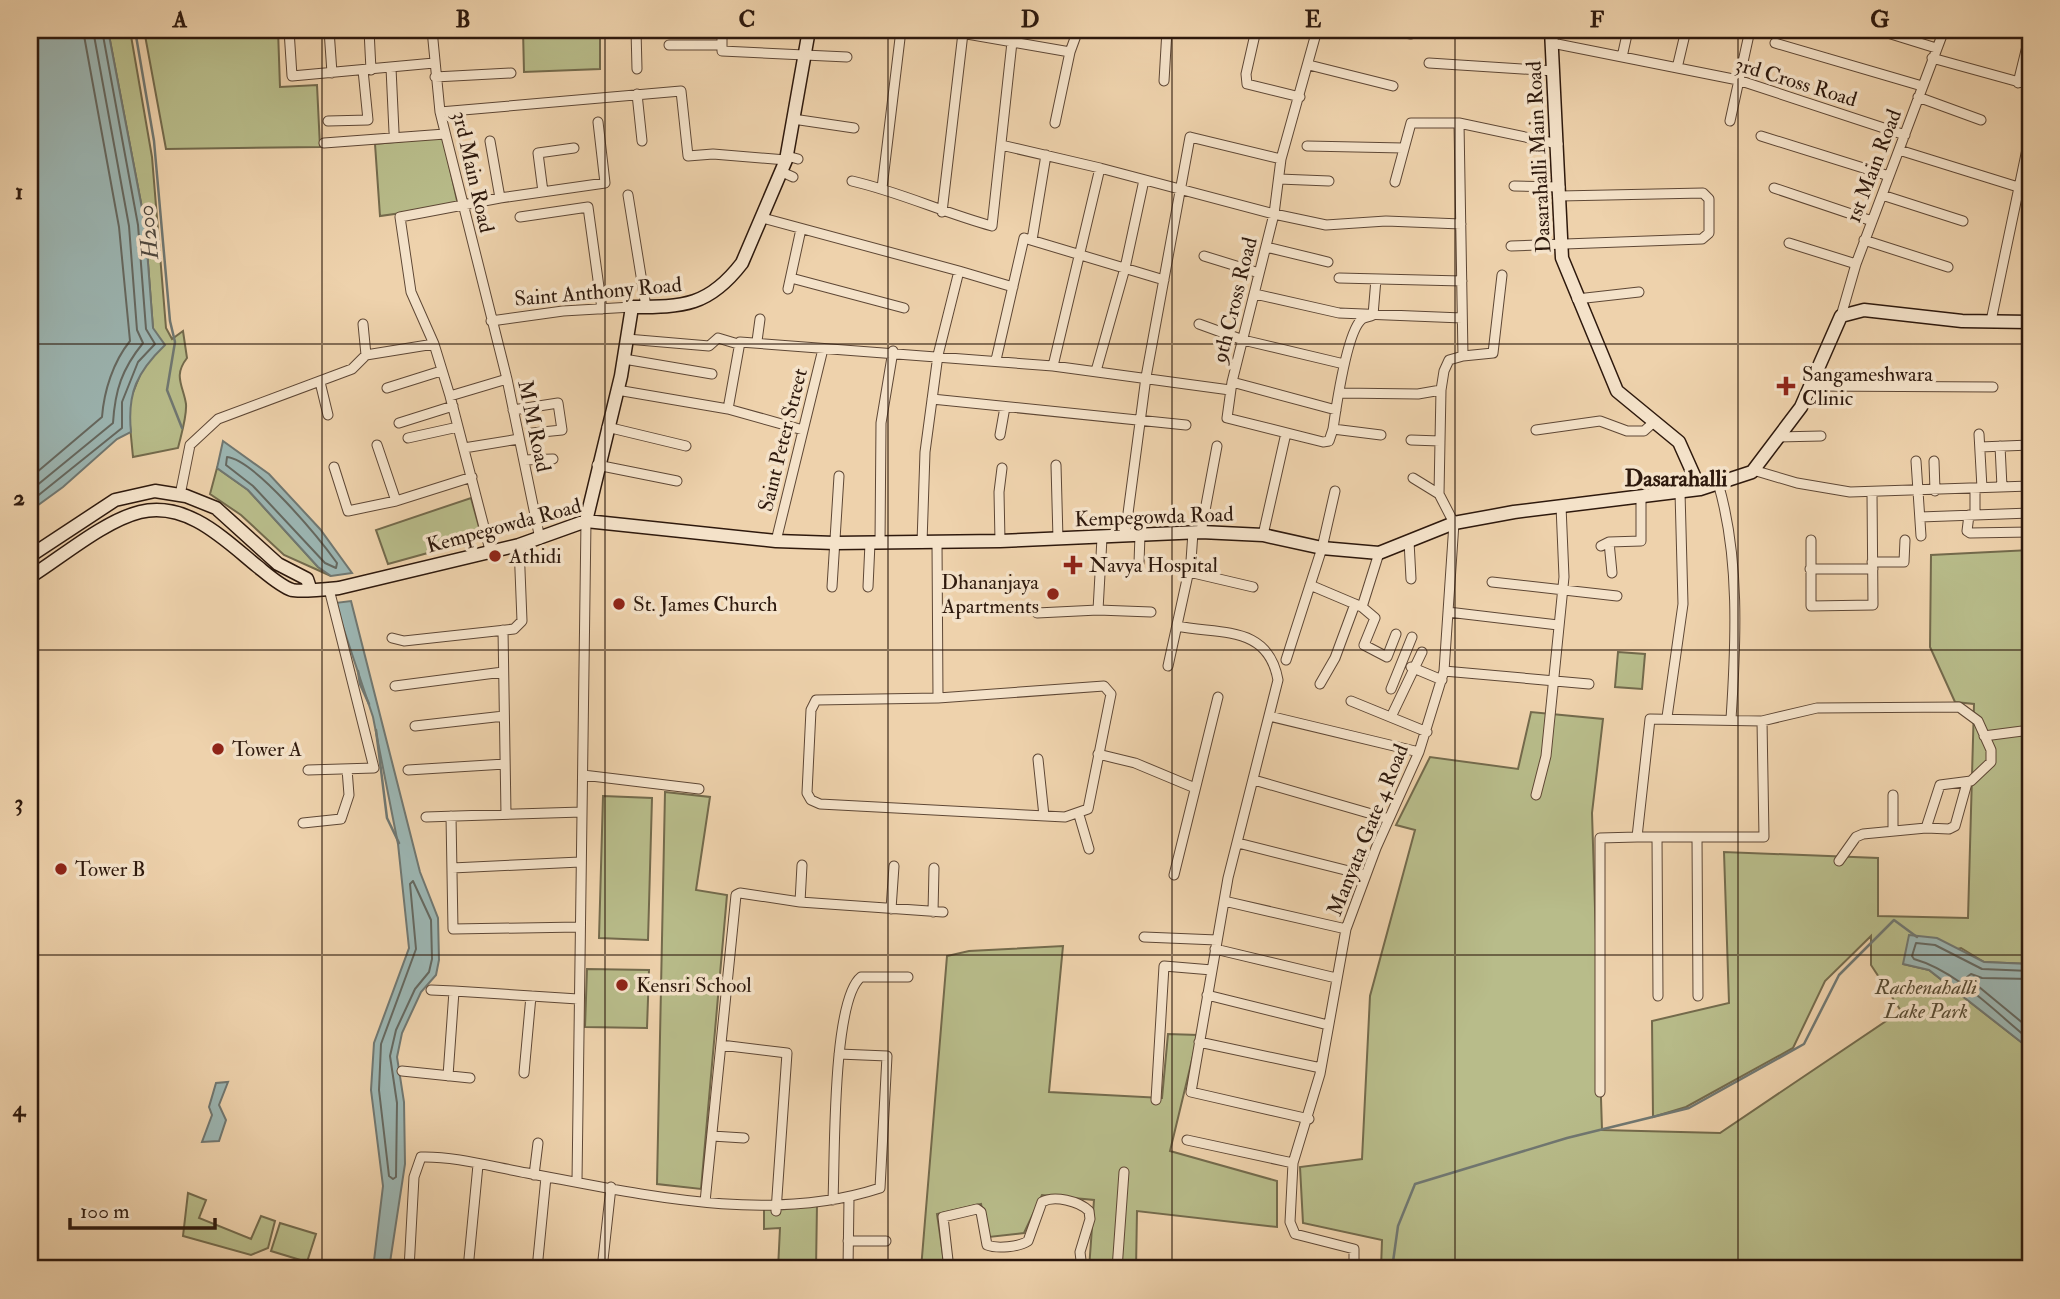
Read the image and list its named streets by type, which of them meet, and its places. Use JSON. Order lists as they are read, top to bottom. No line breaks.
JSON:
{"streets":{"street":["3rd Cross Road","Dasarahalli Main Road","1st Main Road","3rd Main Road","Saint Anthony Road","9th Cross Road","M M Road","Saint Peter Street","Kempegowda Road","Manyata Gate 4 Road"]},"crossings":[["3rd Cross Road","Dasarahalli Main Road"],["3rd Cross Road","1st Main Road"],["Dasarahalli Main Road","Kempegowda Road"],["3rd Main Road","Saint Anthony Road"],["3rd Main Road","M M Road"],["Saint Anthony Road","M M Road"],["M M Road","Kempegowda Road"],["Saint Peter Street","Kempegowda Road"],["Kempegowda Road","Manyata Gate 4 Road"]],"districts":["Dasarahalli"],"water":["H200"],"parks":["Rachenahalli Lake Park"],"places":{"health":["Sangameshwara Clinic","Navya Hospital"],"other":["Athidi","Dhananjaya Apartments","St. James Church","Tower A","Tower B","Kensri School"]},"scale_bar":"100 m","grid":{"columns":["A","B","C","D","E","F","G"],"rows":["1","2","3","4"]}}
